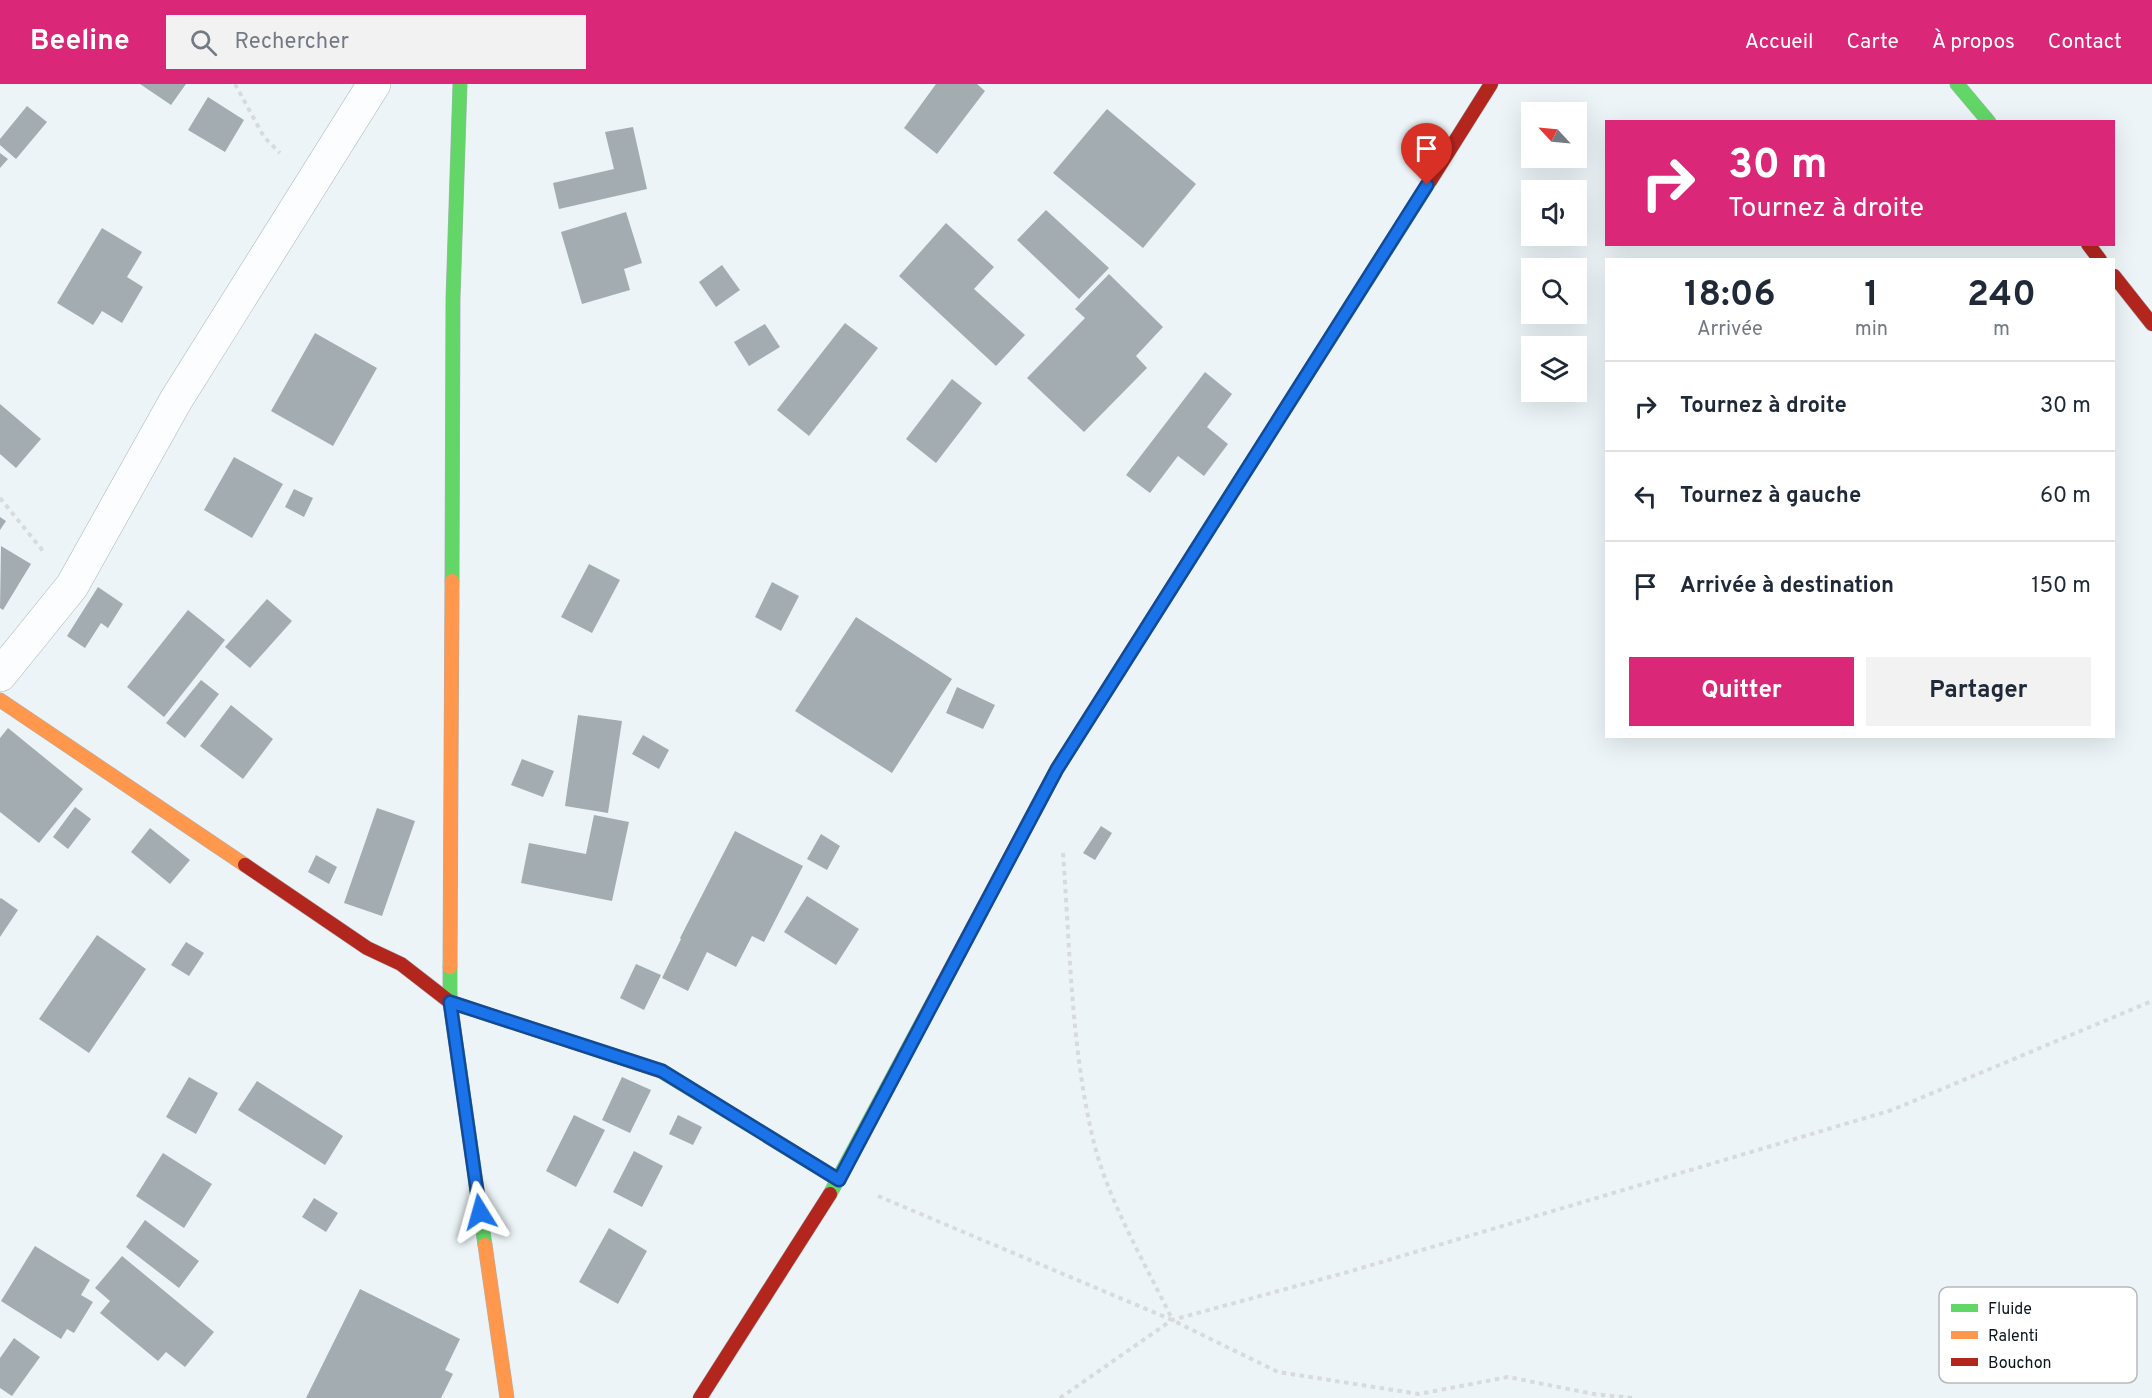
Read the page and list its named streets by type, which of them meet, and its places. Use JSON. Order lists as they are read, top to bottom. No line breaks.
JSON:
{"legend":["Fluide","Ralenti","Bouchon"],"north":"top left","page":{"header":"Beeline","search":"Rechercher","nav":["Accueil","Carte","À propos","Contact"],"turn":["30 m","Tournez à droite"],"eta":["18:06","Arrivée","1","min","240","m"],"list":[{"name":"Tournez à droite","value":"30 m"},{"name":"Tournez à gauche","value":"60 m"},{"name":"Arrivée à destination","value":"150 m"}],"buttons":["Quitter","Partager"]}}
